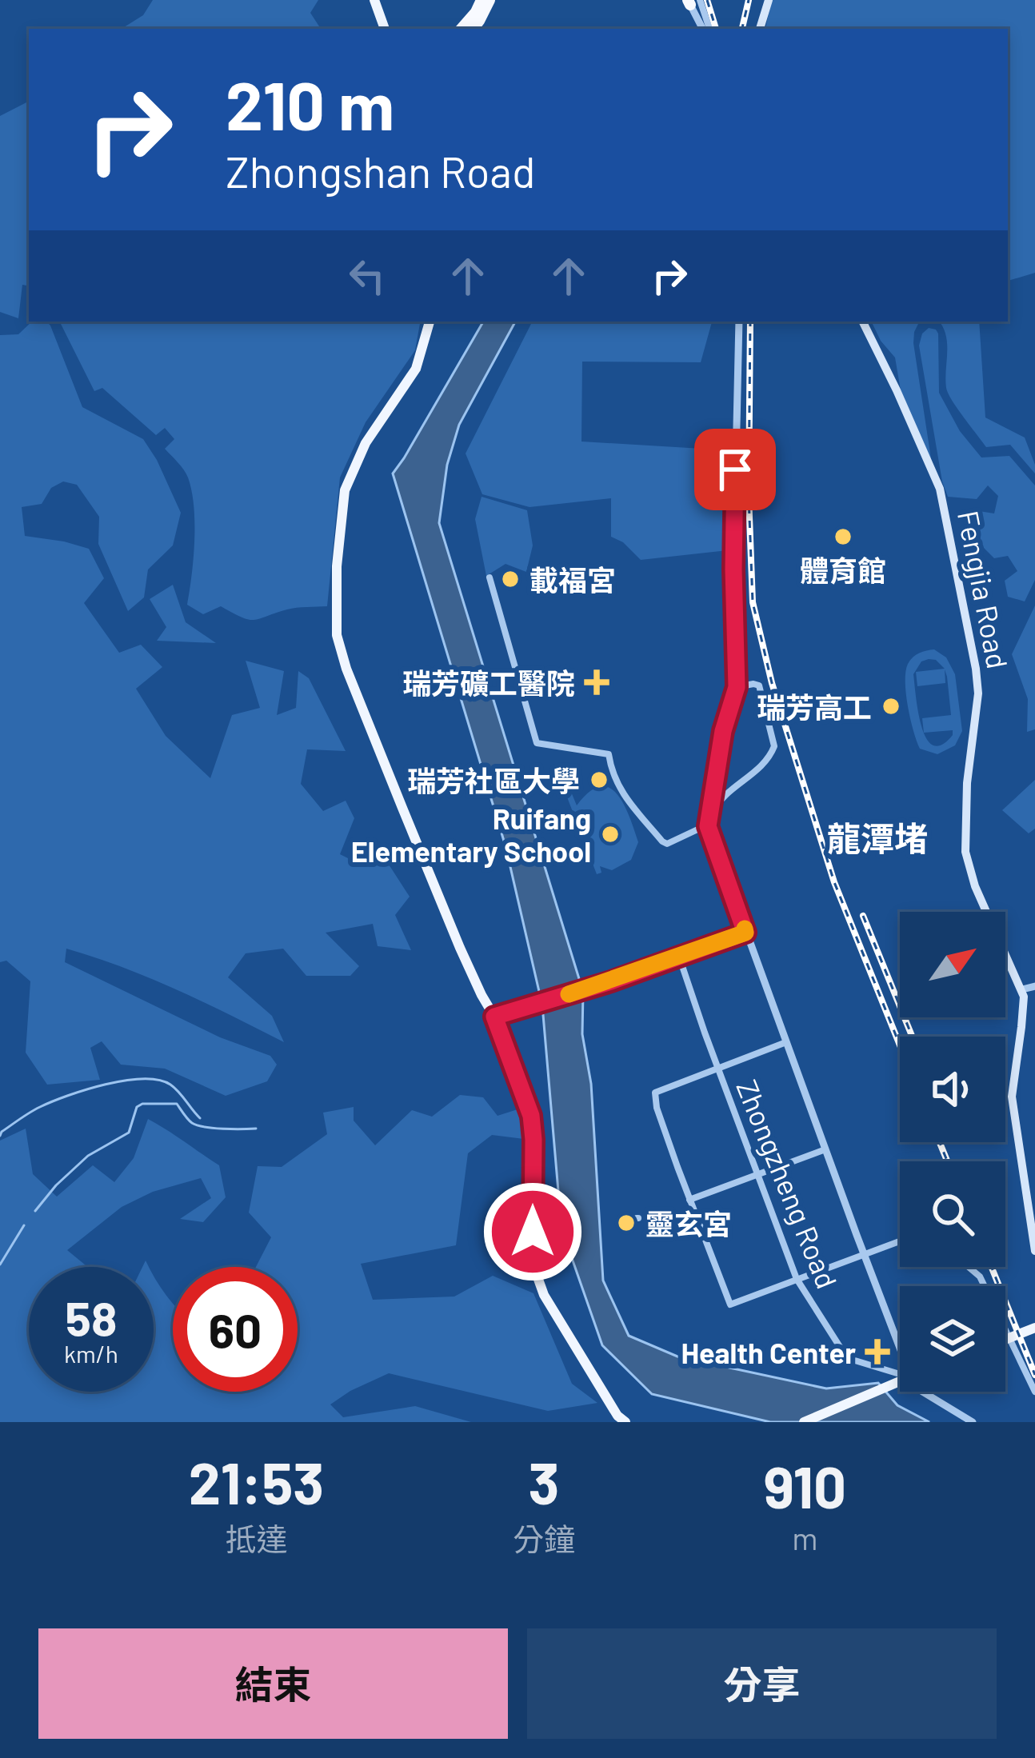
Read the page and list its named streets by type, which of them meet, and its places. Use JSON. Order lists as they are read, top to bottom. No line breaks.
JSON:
{"streets":{"main road":["Fengjia Road"],"street":["Zhongzheng Road"]},"districts":["龍潭堵"],"places":{"other":["體育館","載福宮","瑞芳高工","瑞芳社區大學","Ruifang Elementary School","靈玄宮"],"health":["瑞芳礦工醫院","Health Center"]},"north":"top right","page":{"turn":["210 m","Zhongshan Road"],"speed":"58 km/h","limit":"60","eta":["21:53","抵達","3","分鐘","910","m"],"buttons":["結束","分享"]}}
